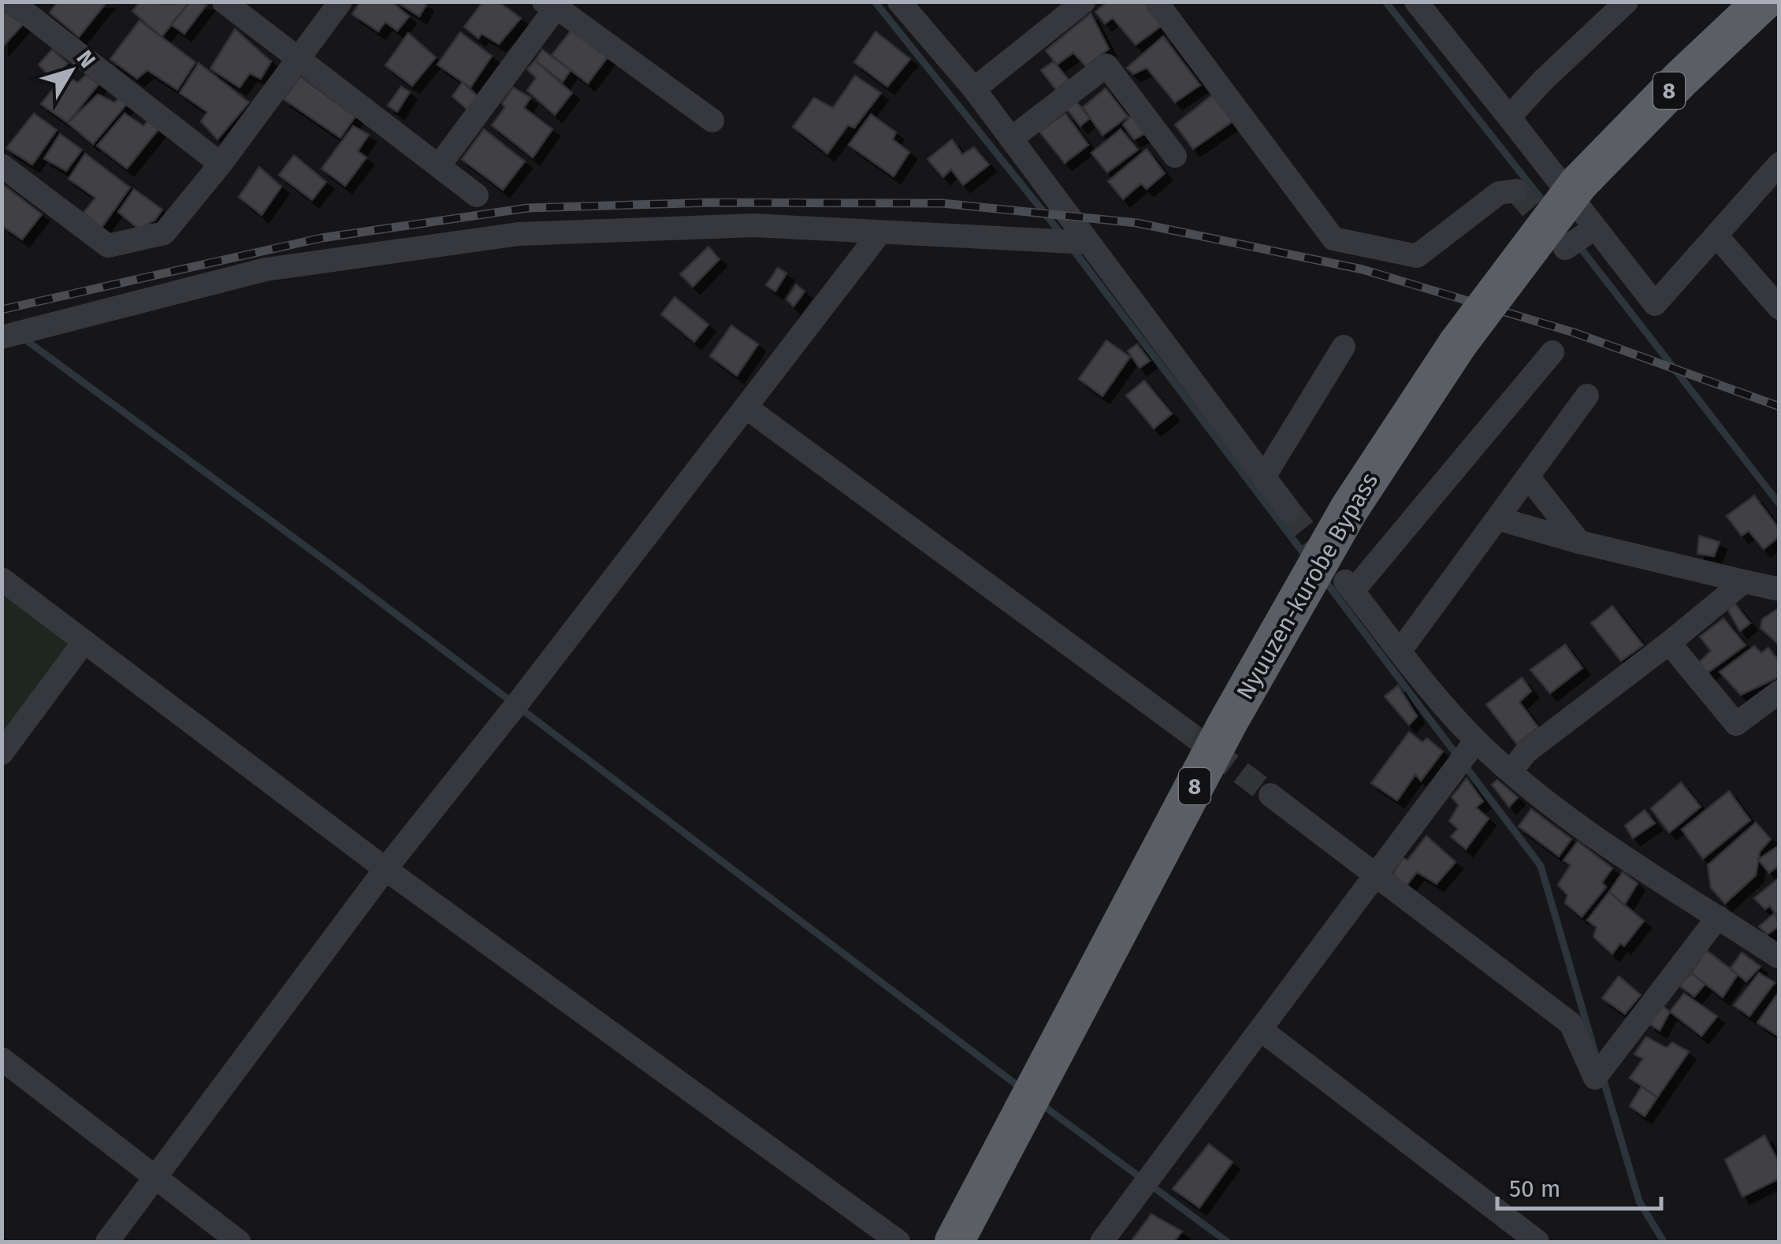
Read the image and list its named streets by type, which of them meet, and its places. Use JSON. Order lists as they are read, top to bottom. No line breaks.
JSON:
{"streets":{"highway":["8","Nyuuzen-kurobe Bypass"]},"scale_bar":"50 m","north":"top right"}
